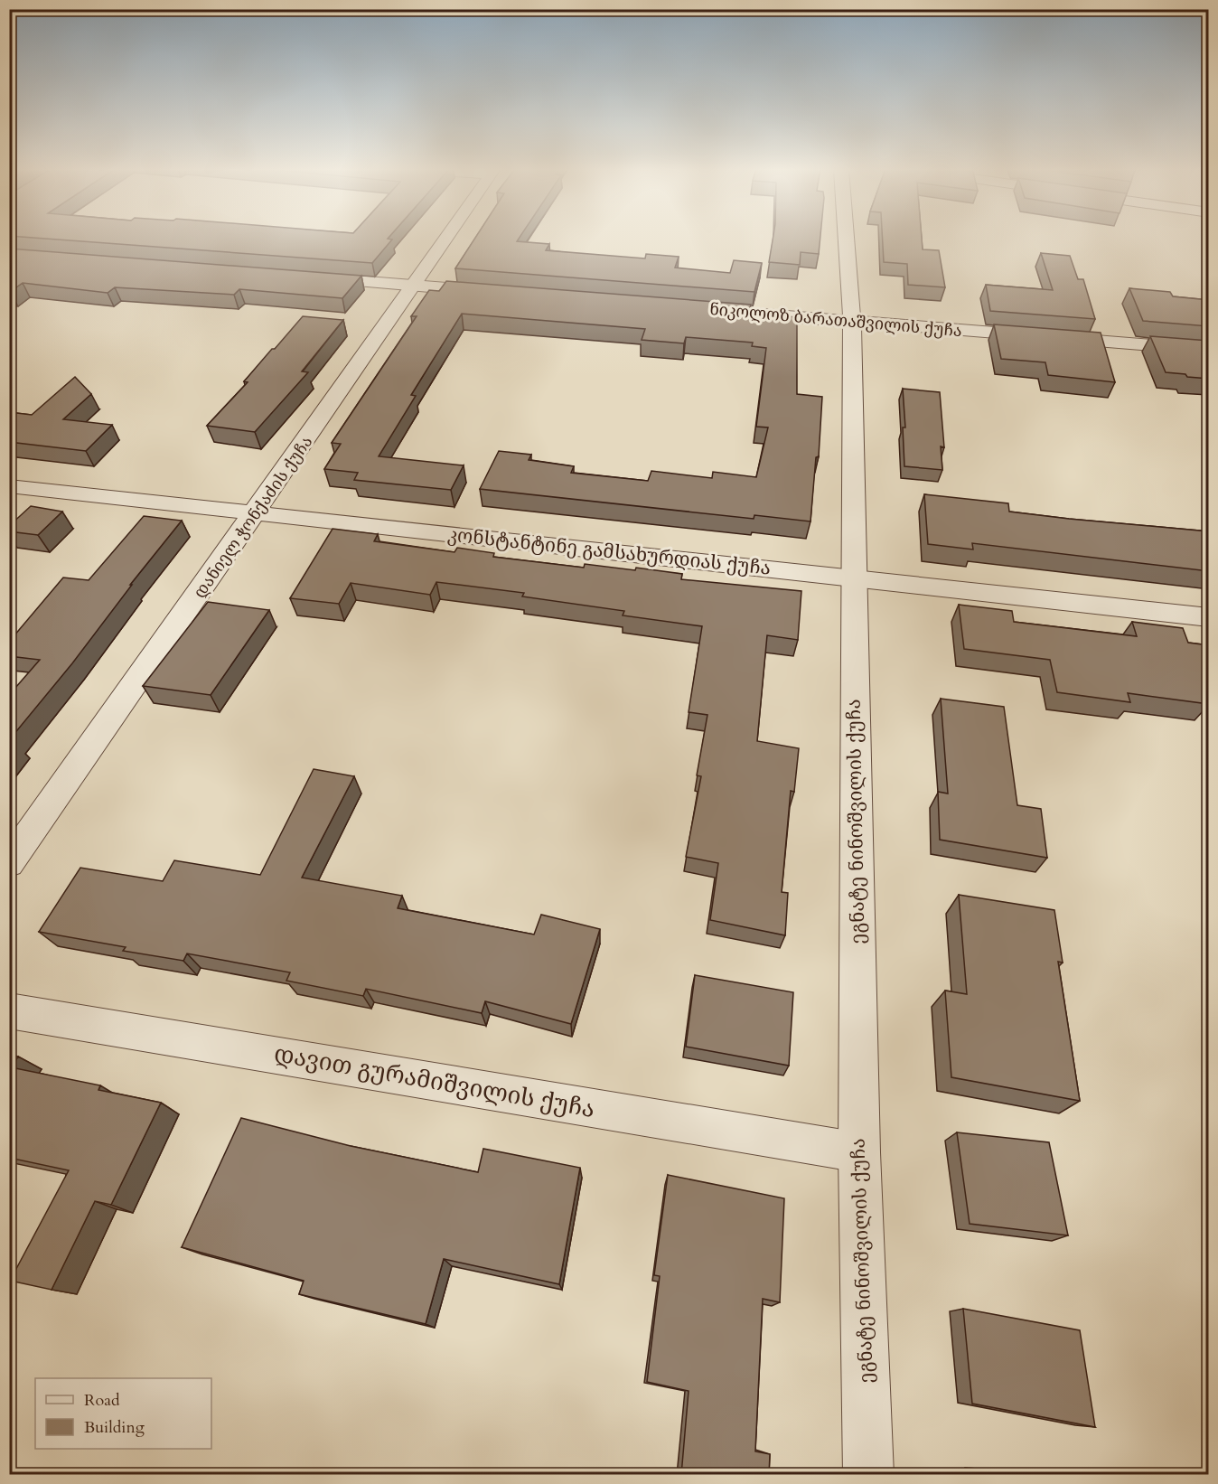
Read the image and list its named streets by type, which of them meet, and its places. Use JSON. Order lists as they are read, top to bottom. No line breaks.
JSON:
{"streets":{"street":["ნიკოლოზ ბარათაშვილის ქუჩა","დანიელ ჭონქაძის ქუჩა","კონსტანტინე გამსახურდიას ქუჩა","ეგნატე ნინოშვილის ქუჩა","დავით გურამიშვილის ქუჩა"]},"crossings":[["ნიკოლოზ ბარათაშვილის ქუჩა","ეგნატე ნინოშვილის ქუჩა"],["დანიელ ჭონქაძის ქუჩა","კონსტანტინე გამსახურდიას ქუჩა"],["კონსტანტინე გამსახურდიას ქუჩა","ეგნატე ნინოშვილის ქუჩა"],["ეგნატე ნინოშვილის ქუჩა","დავით გურამიშვილის ქუჩა"]],"legend":["Road","Building"]}
